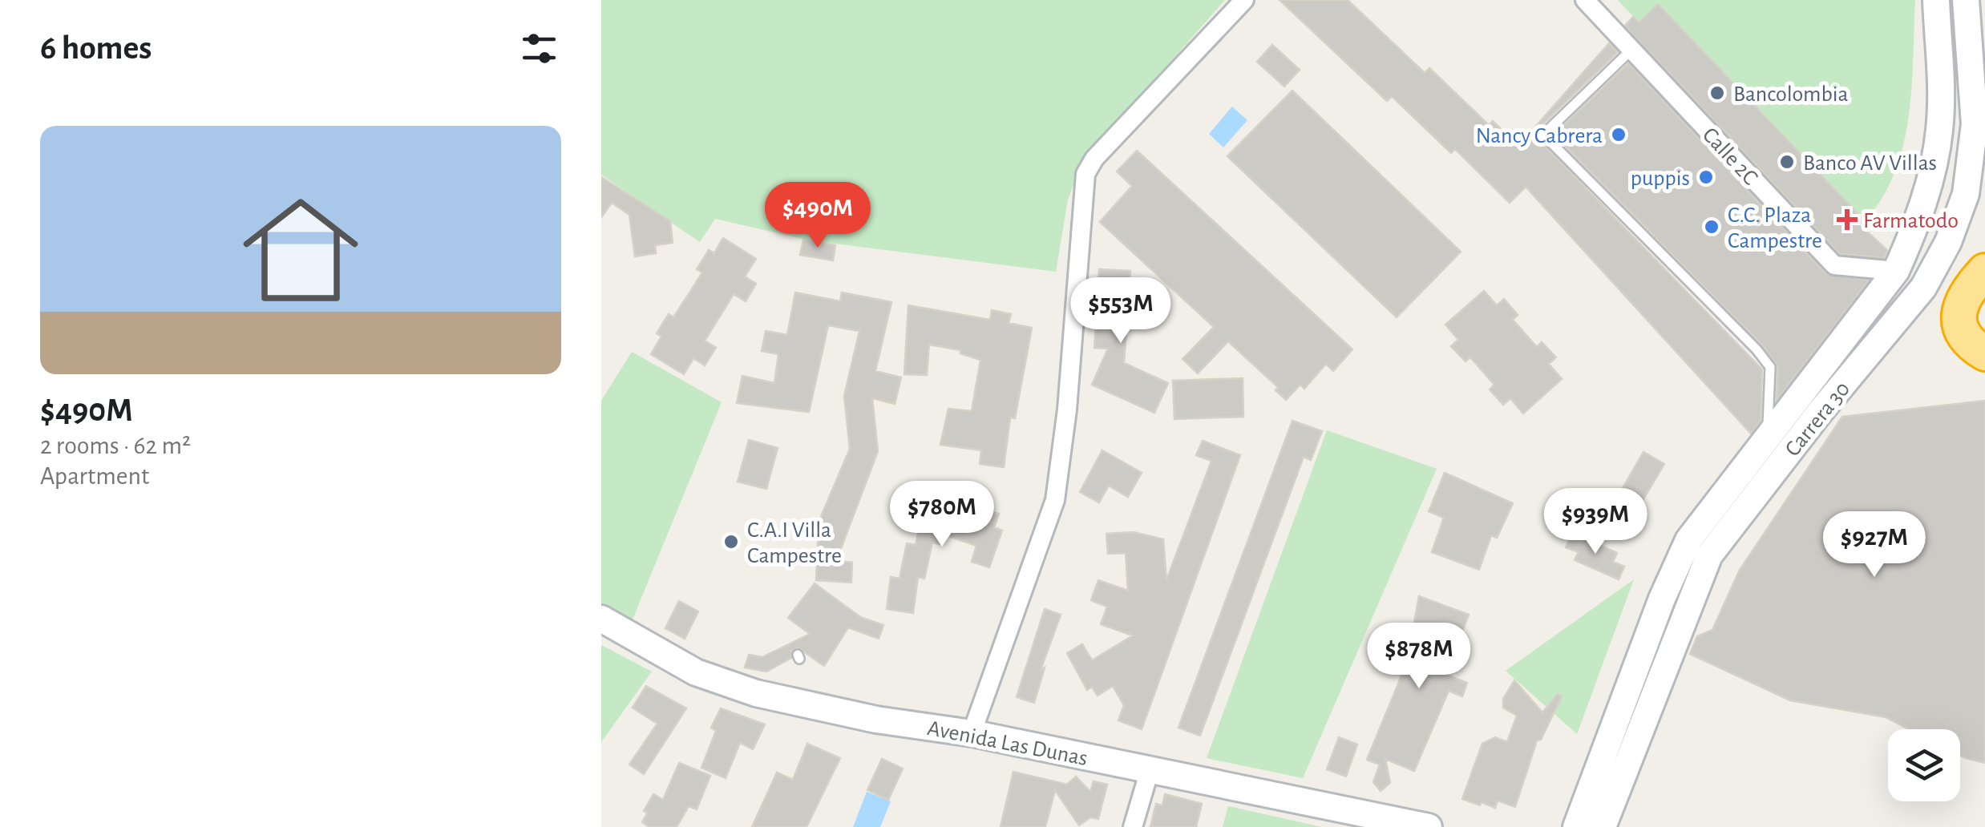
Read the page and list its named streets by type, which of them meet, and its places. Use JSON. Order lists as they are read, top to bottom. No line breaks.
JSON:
{"streets":{"main road":["Carrera 30","Avenida Las Dunas"],"street":["Calle 2C"]},"crossings":[["Calle 2C","Carrera 30"]],"places":{"other":["Bancolombia","Nancy Cabrera","Banco AV Villas","puppis","C.C. Plaza Campestre","C.A.I Villa Campestre"],"health":["Farmatodo"]},"page":{"heading":"6 homes","list":[{"name":"$490M","note":"2 rooms · 62 m² · Apartment"}],"price":["$490M","$553M","$780M","$939M","$927M","$878M"]}}
